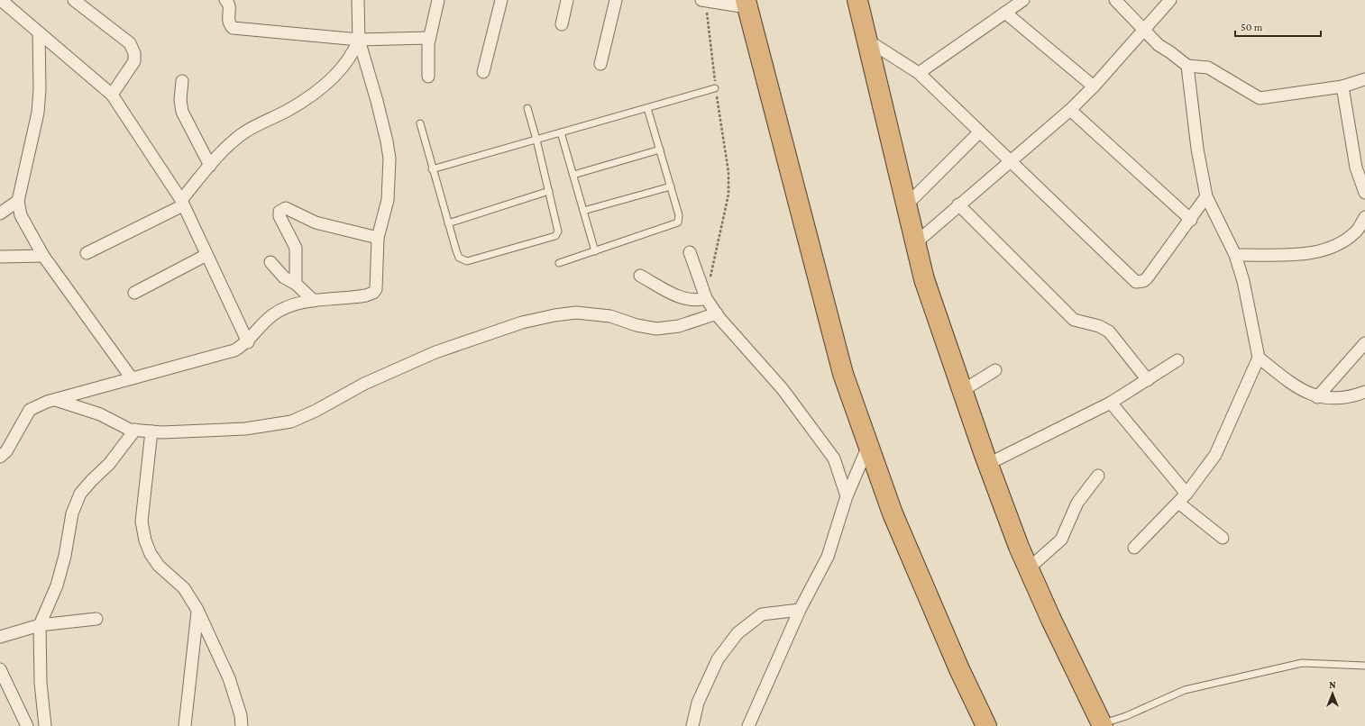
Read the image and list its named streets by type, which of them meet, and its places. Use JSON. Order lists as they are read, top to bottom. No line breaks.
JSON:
{"scale_bar":"50 m","north":"top"}
